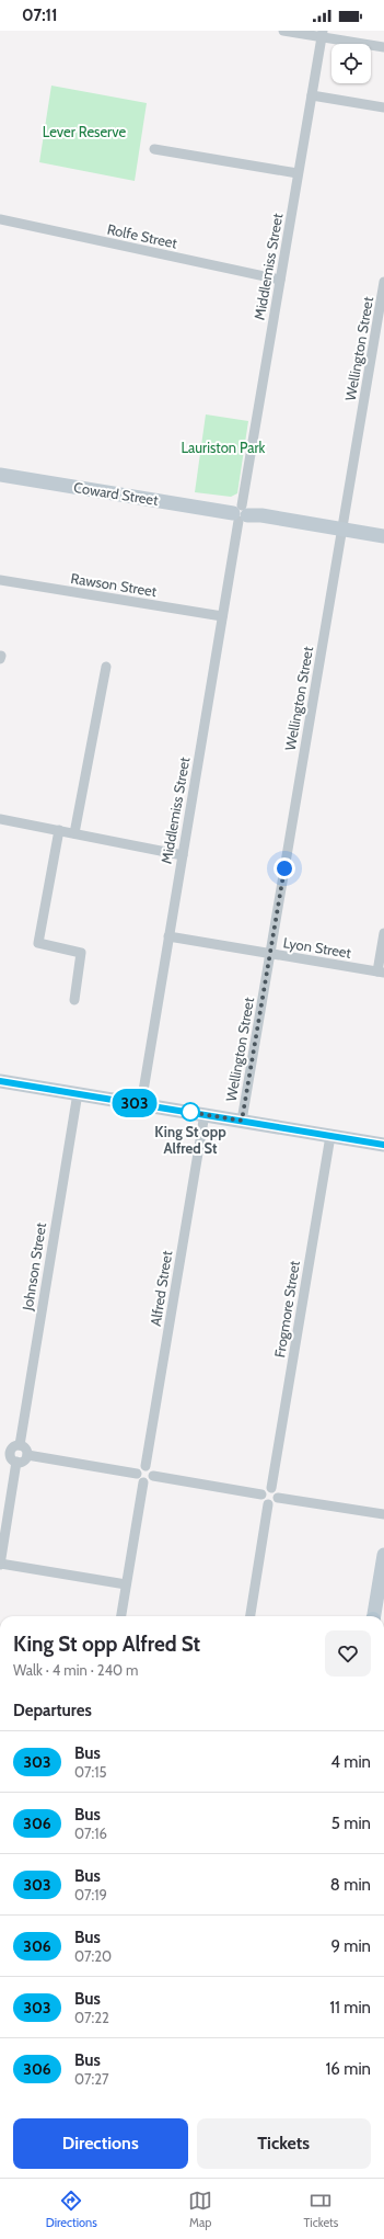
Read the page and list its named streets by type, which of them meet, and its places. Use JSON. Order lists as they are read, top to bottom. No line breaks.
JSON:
{"streets":{"street":["Rolfe Street","Middlemiss Street","Wellington Street","Coward Street","Rawson Street","Lyon Street","Johnson Street","Alfred Street","Frogmore Street"]},"crossings":[["Rolfe Street","Middlemiss Street"],["Middlemiss Street","Coward Street"],["Middlemiss Street","Rawson Street"],["Middlemiss Street","Lyon Street"],["Wellington Street","Coward Street"],["Wellington Street","Lyon Street"]],"parks":["Lever Reserve","Lauriston Park"],"places":["King St opp Alfred St"],"lines":["bus line 303"],"page":{"status":"07:11","on_map":"303","heading":[["King St opp Alfred St","Walk · 4 min · 240 m"],"Departures"],"list":[{"mark":"303","name":"Bus","note":"07:15","value":"4 min"},{"mark":"306","name":"Bus","note":"07:16","value":"5 min"},{"mark":"303","name":"Bus","note":"07:19","value":"8 min"},{"mark":"306","name":"Bus","note":"07:20","value":"9 min"},{"mark":"303","name":"Bus","note":"07:22","value":"11 min"},{"mark":"306","name":"Bus","note":"07:27","value":"16 min"}],"buttons":["Directions","Tickets"],"tabs":["Directions","Map","Tickets"]}}
